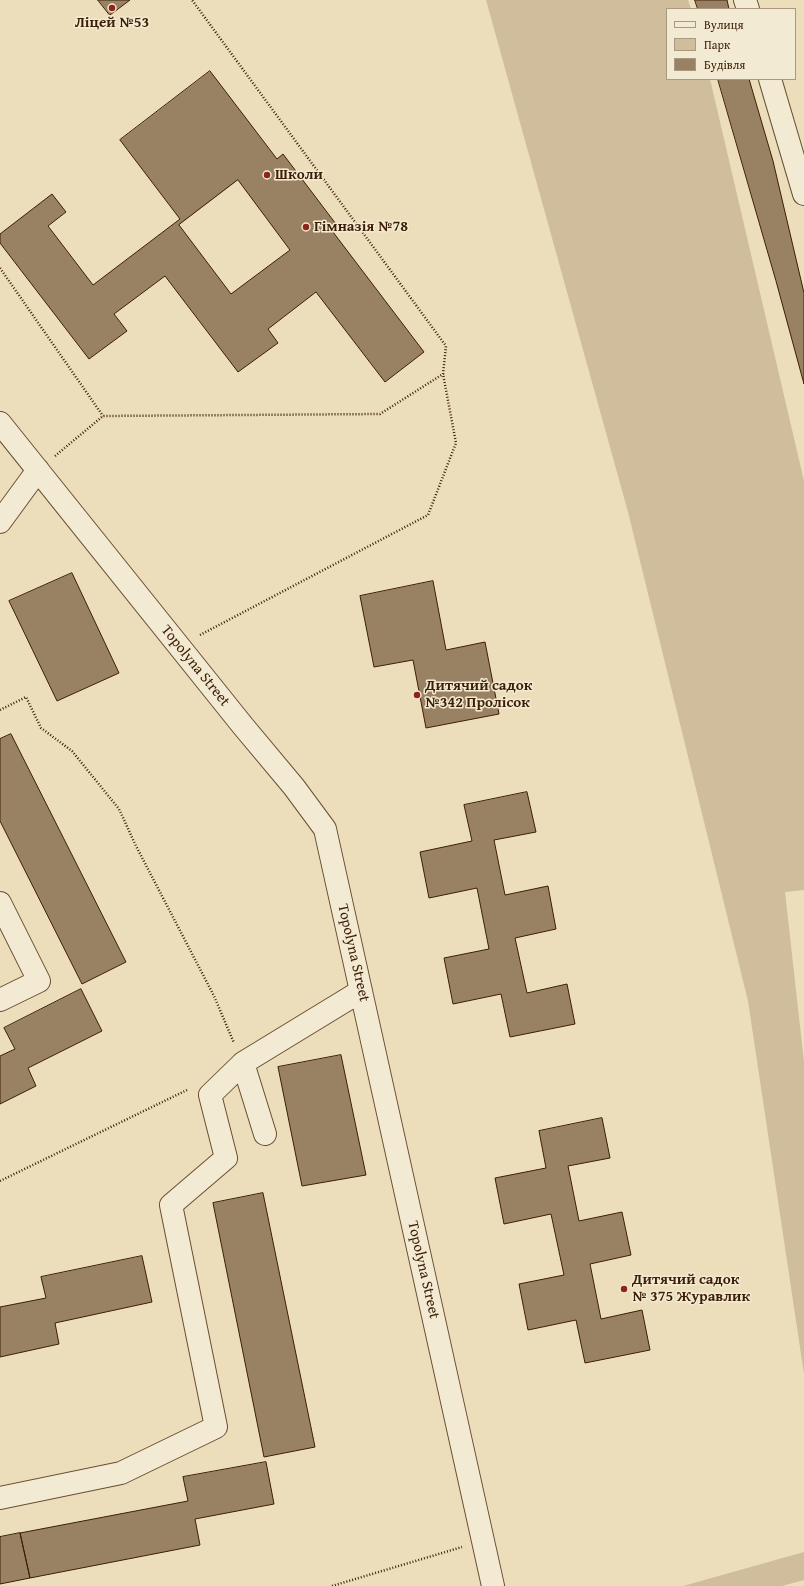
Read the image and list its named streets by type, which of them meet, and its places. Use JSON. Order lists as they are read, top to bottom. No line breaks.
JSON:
{"streets":{"street":["Topolyna Street"]},"places":["Ліцей №53","Школи","Гімназія №78","Дитячий садок №342 Пролісок","Дитячий садок № 375 Журавлик"],"legend":["Вулиця","Парк","Будівля"]}
